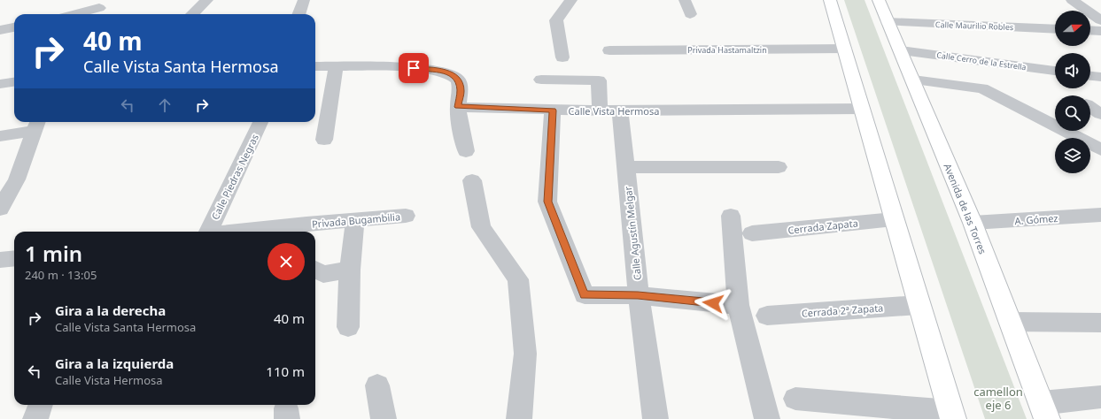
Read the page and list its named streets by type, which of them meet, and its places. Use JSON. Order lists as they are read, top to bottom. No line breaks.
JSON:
{"streets":{"main road":["Avenida de las Torres"],"street":["Calle Maurilio Robles","Privada Hastamaltzin","Calle Cerro de la Estrella","Calle Vista Hermosa","Calle Piedras Negras","A. Gómez","Privada Bugambilia","Cerrada Zapata","Calle Agustín Melgar","Cerrada 2ª Zapata"]},"crossings":[["Calle Maurilio Robles","Avenida de las Torres"],["Calle Cerro de la Estrella","Avenida de las Torres"],["Calle Vista Hermosa","Calle Agustín Melgar"],["Avenida de las Torres","A. Gómez"]],"parks":["camellon eje 6"],"north":"right","page":{"turn":["40 m","Calle Vista Santa Hermosa"],"heading":["1 min","240 m · 13:05"],"list":[{"name":"Gira a la derecha","note":"Calle Vista Santa Hermosa","value":"40 m"},{"name":"Gira a la izquierda","note":"Calle Vista Hermosa","value":"110 m"}]}}
